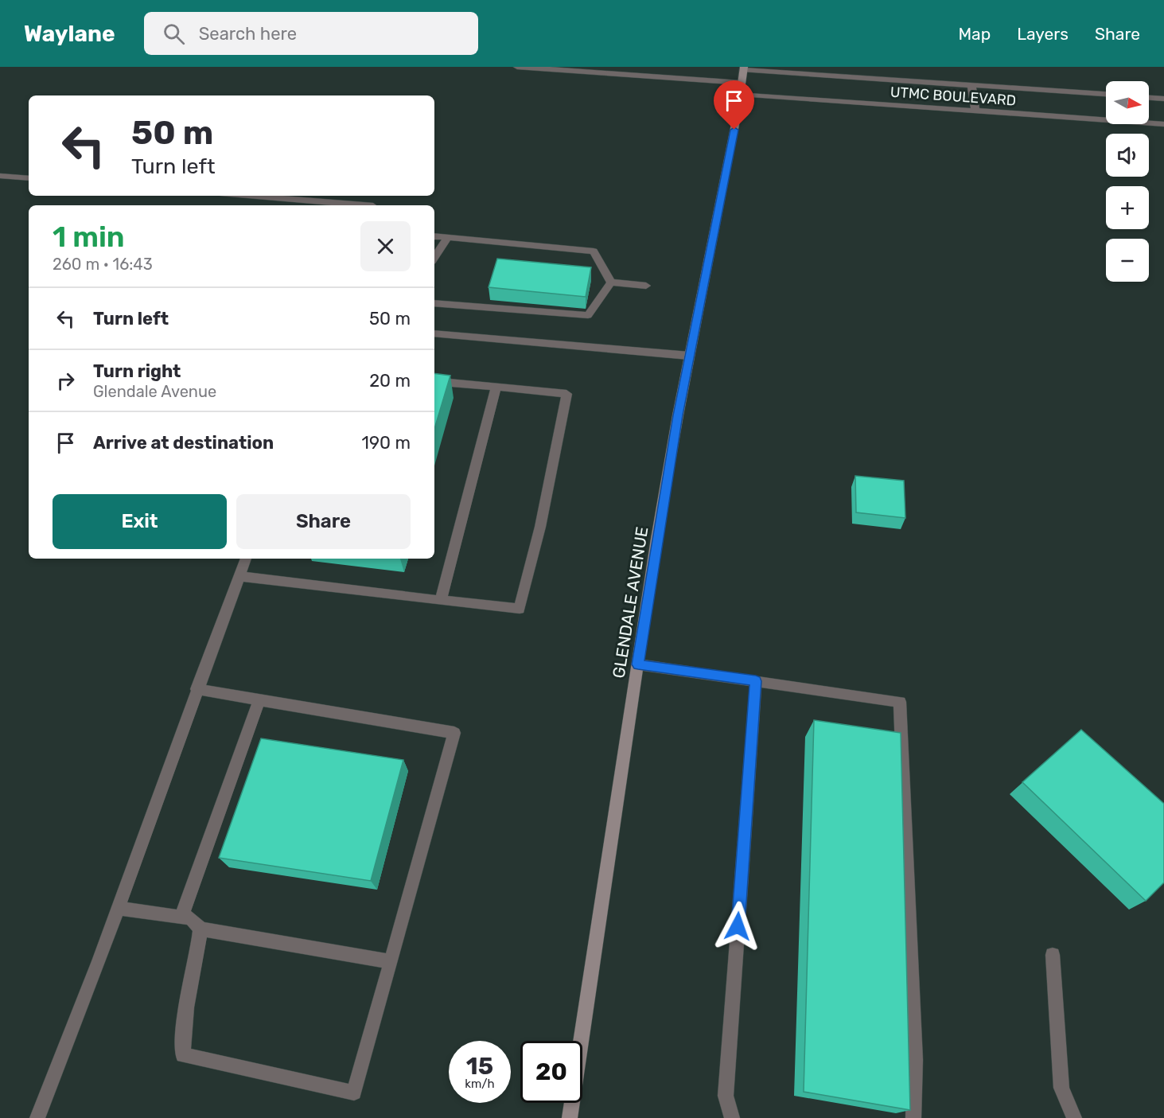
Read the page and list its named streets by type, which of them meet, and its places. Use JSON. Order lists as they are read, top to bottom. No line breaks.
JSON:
{"streets":{"main road":["GLENDALE AVENUE"],"street":["UTMC BOULEVARD"]},"crossings":[["UTMC BOULEVARD","GLENDALE AVENUE"]],"north":"right","page":{"header":"Waylane","search":"Search here","nav":["Map","Layers","Share"],"map_buttons":["+","−"],"turn":["50 m","Turn left"],"heading":["1 min","260 m · 16:43"],"list":[{"name":"Turn left","value":"50 m"},{"name":"Turn right","note":"Glendale Avenue","value":"20 m"},{"name":"Arrive at destination","value":"190 m"}],"buttons":["Exit","Share"],"speed":"15 km/h","limit":"20"}}
